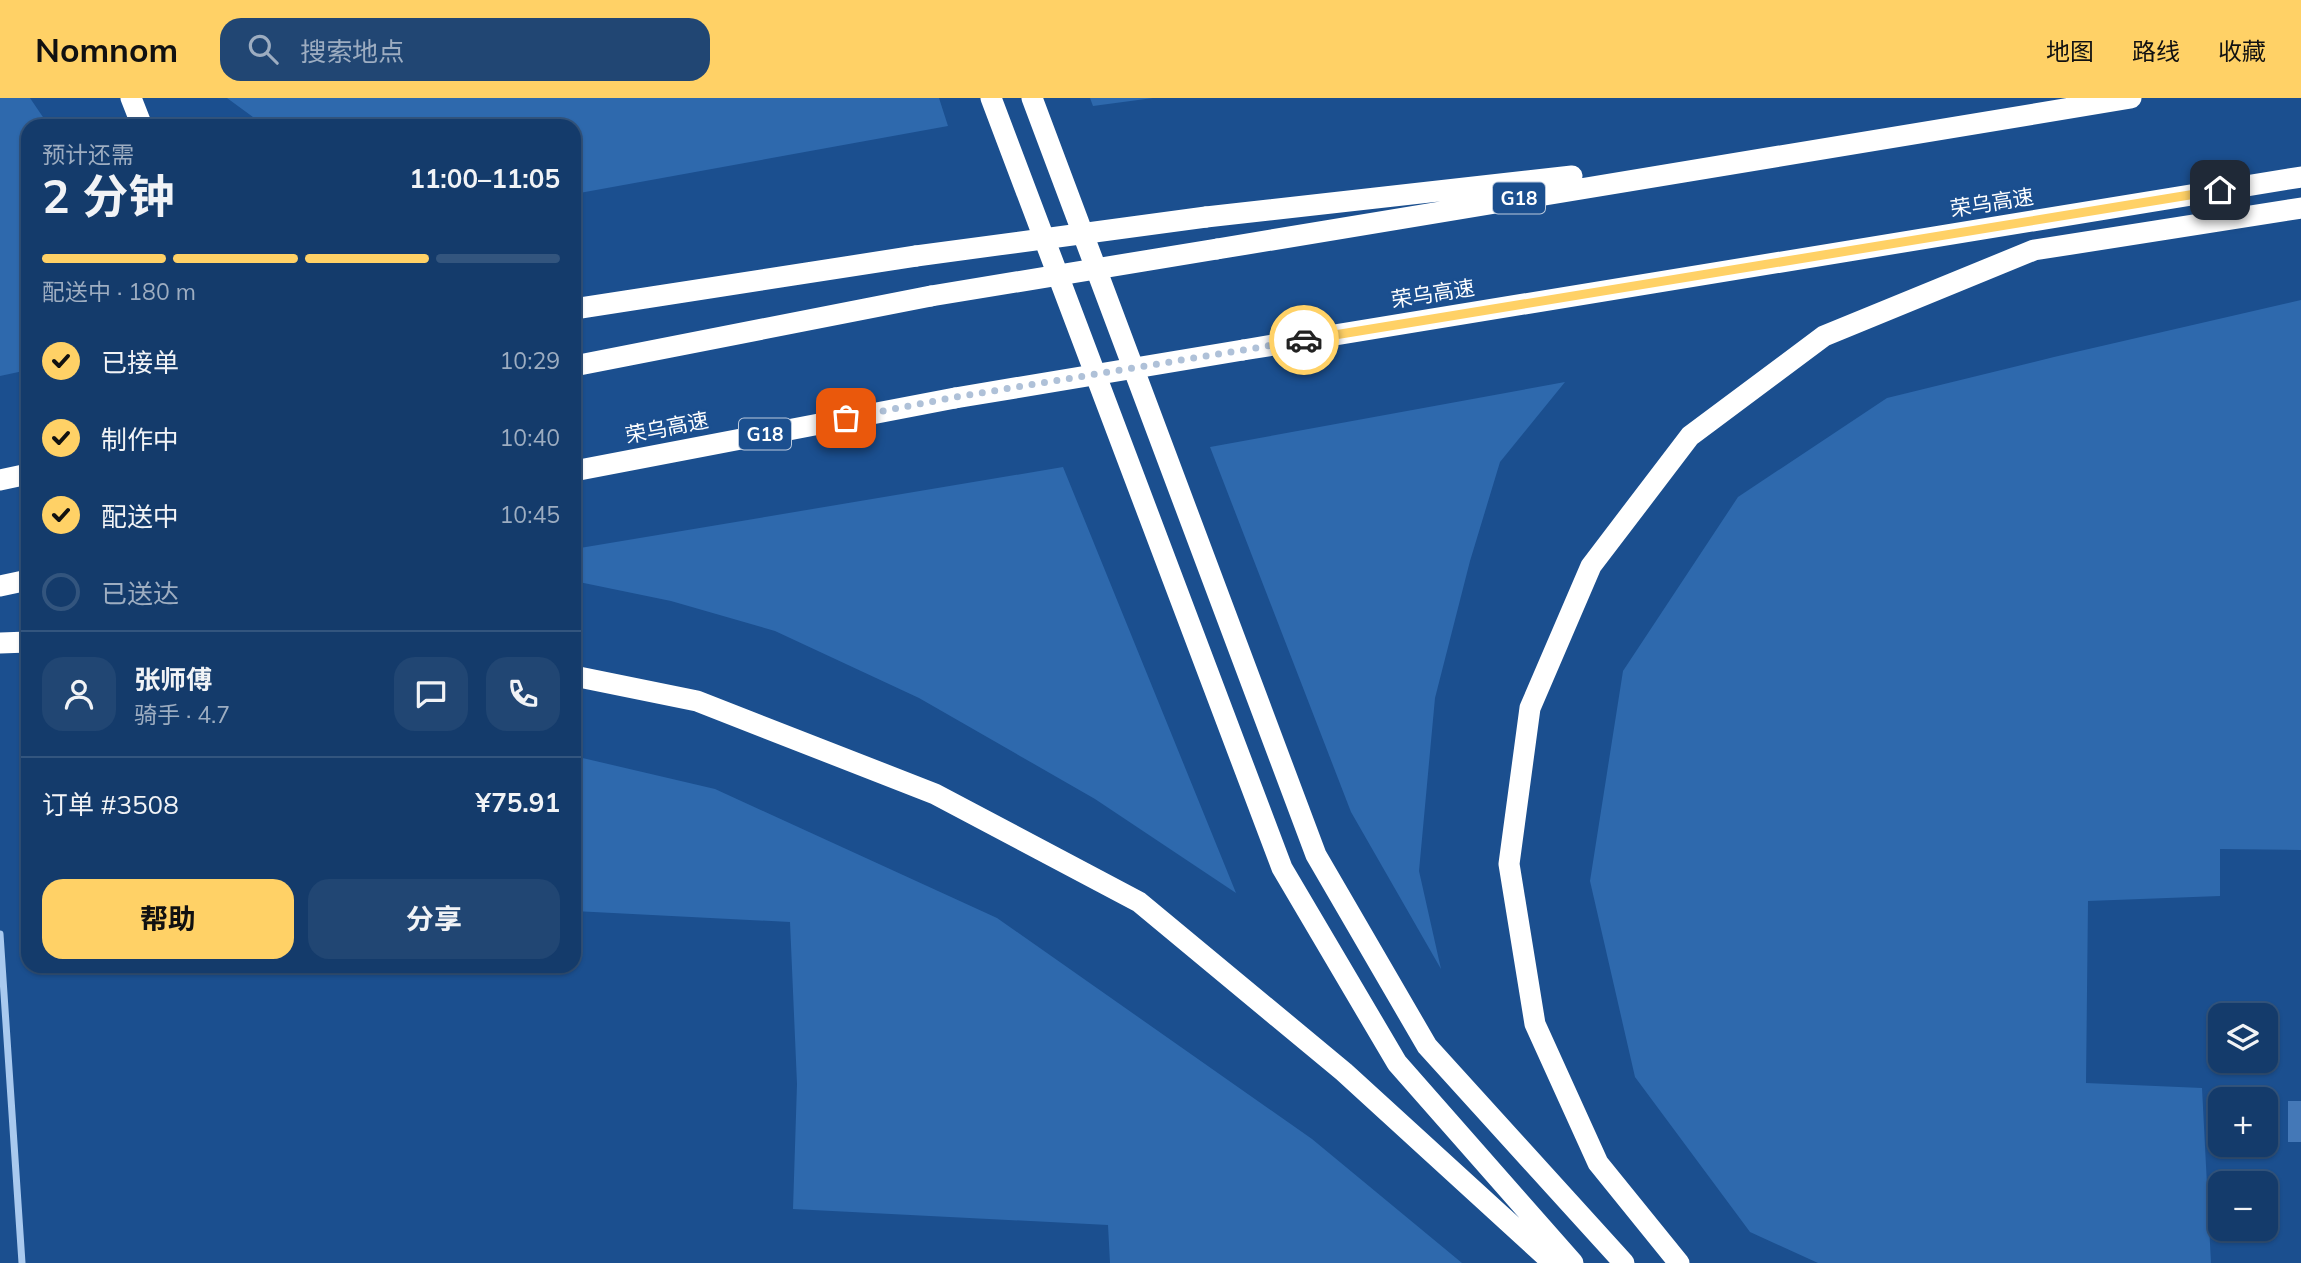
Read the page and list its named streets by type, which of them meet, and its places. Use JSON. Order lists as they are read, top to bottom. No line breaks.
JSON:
{"streets":{"highway":["G18","荣乌高速"]},"page":{"header":"Nomnom","search":"搜索地点","nav":["地图","路线","收藏"],"heading":["2 分钟","预计还需","11:00–11:05"],"panel":["张师傅","骑手 · 4.7","订单 #3508","¥75.91"],"bar":"配送中 · 180 m","list":[["已接单","10:29"],["制作中","10:40"],["配送中","10:45"],"已送达"],"buttons":["帮助","分享"],"map_buttons":["+","−"]}}
